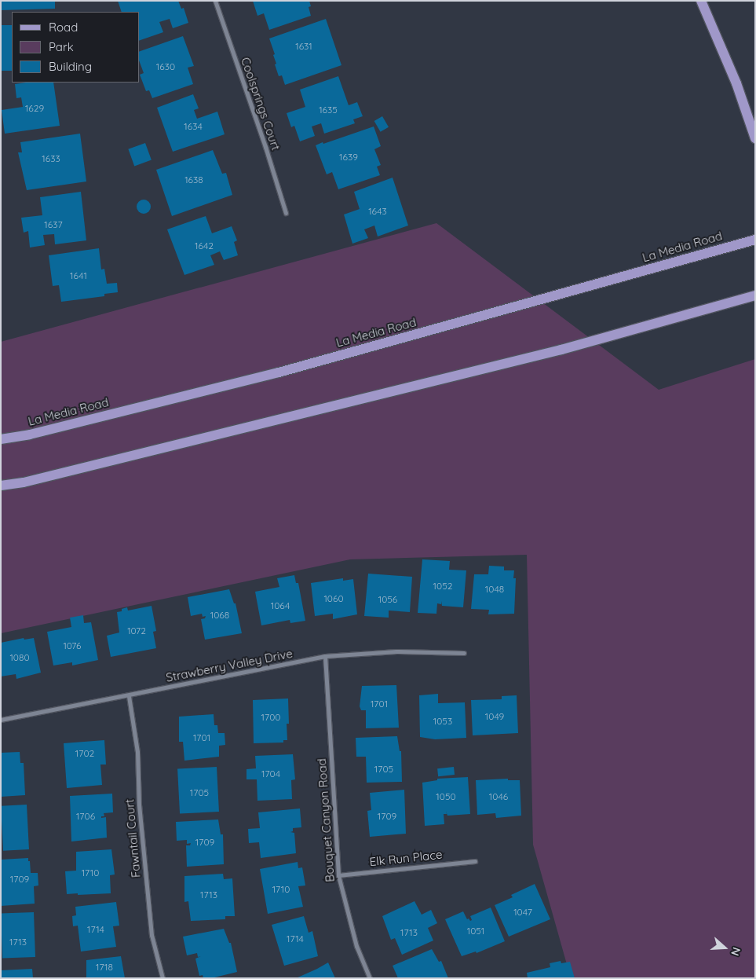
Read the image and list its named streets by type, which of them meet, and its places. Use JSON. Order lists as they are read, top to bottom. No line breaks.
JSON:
{"streets":{"main road":["La Media Road"],"street":["Coolsprings Court","Strawberry Valley Drive","Bouquet Canyon Road","Fawntail Court","Elk Run Place"]},"crossings":[["Strawberry Valley Drive","Bouquet Canyon Road"],["Strawberry Valley Drive","Fawntail Court"],["Bouquet Canyon Road","Elk Run Place"]],"house_numbers":["1631","1630","1629","1635","1634","1639","1633","1638","1643","1637","1642","1641","1052","1048","1060","1056","1064","1068","1072","1076","1080","1701","1049","1700","1053","1701","1702","1705","1704","1705","1050","1046","1706","1709","1709","1710","1709","1710","1713","1047","1714","1051","1713","1714","1713","1718"],"legend":["Road","Park","Building"],"north":"right"}
